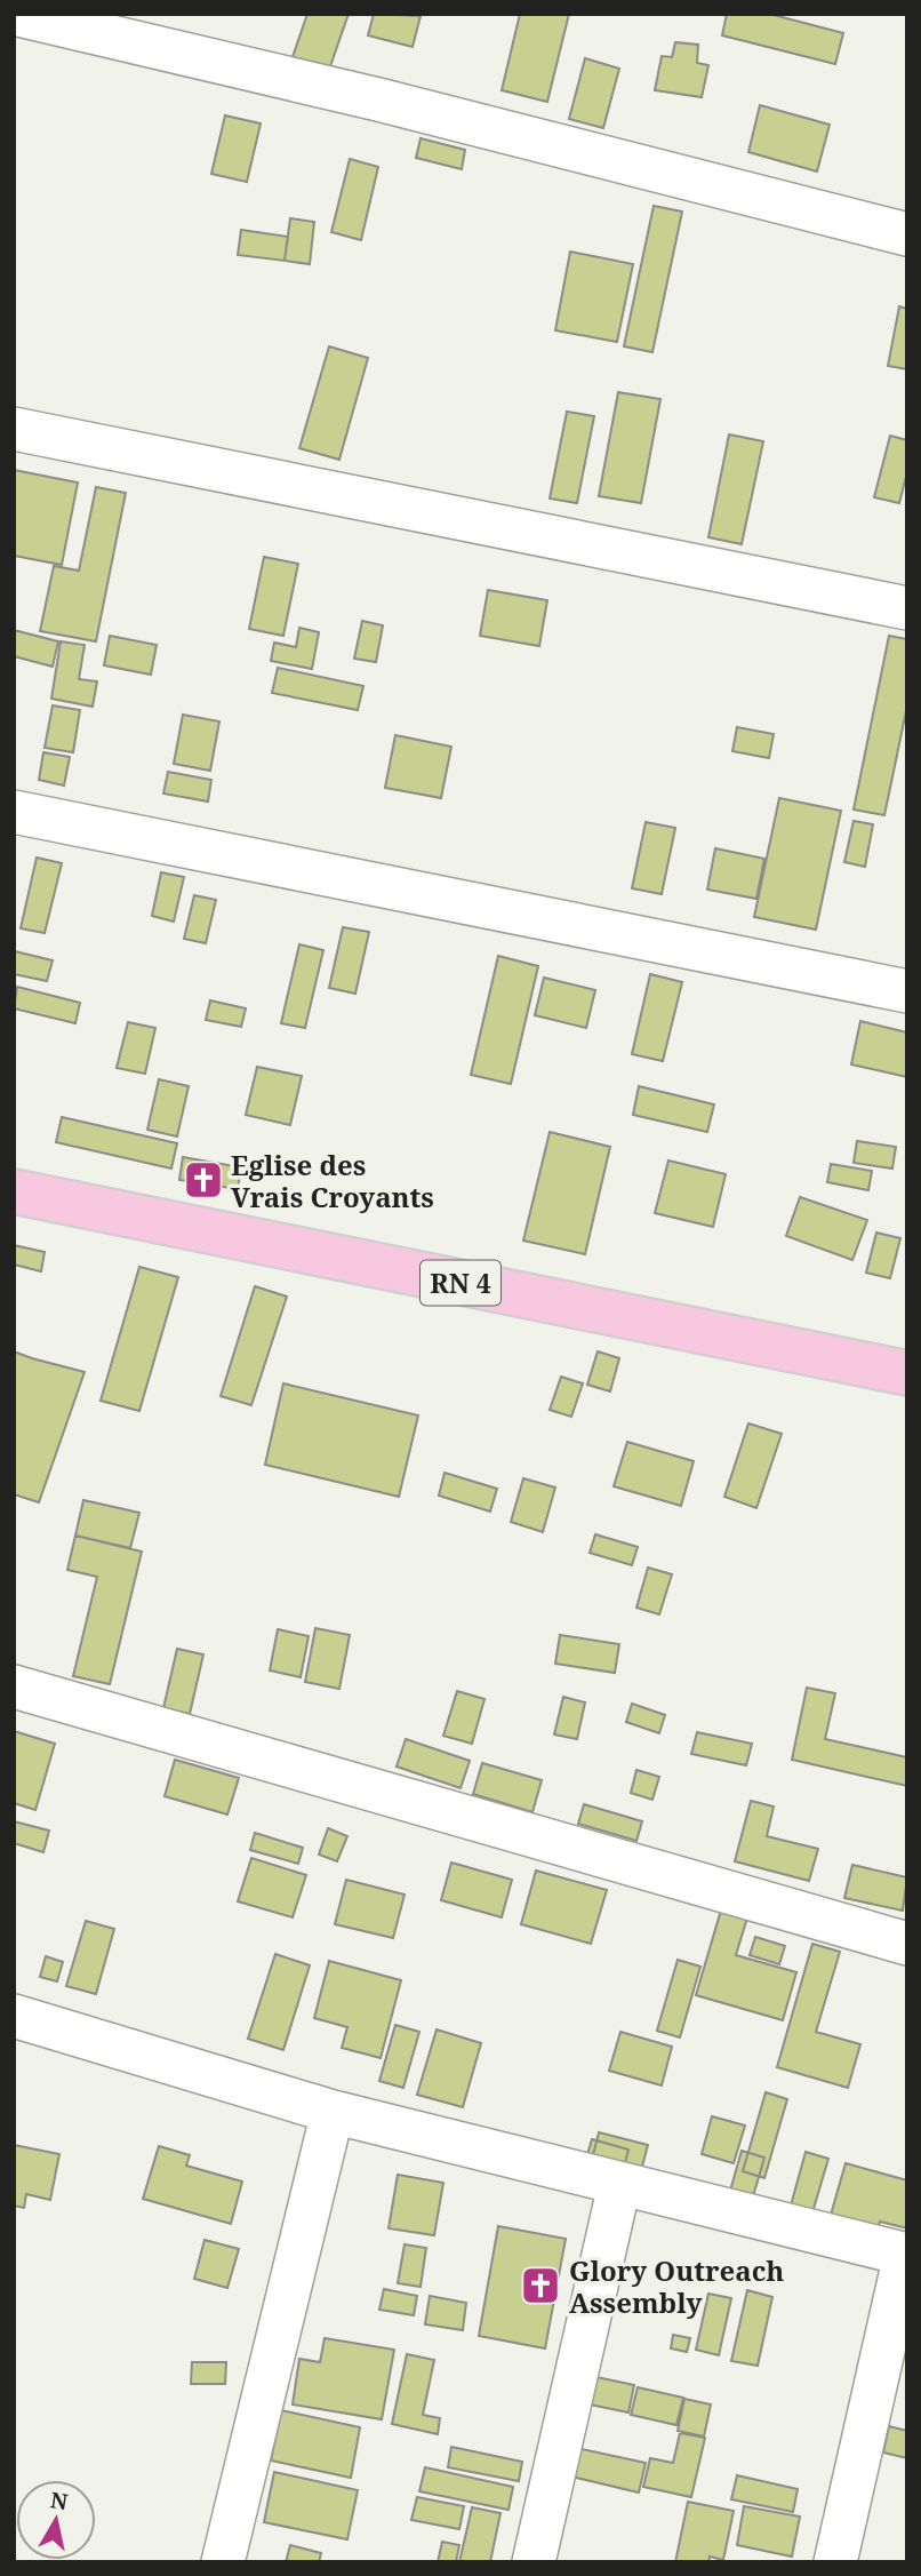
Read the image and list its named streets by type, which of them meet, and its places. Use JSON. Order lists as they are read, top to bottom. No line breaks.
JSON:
{"streets":{"main road":["RN 4"]},"places":{"church":["Eglise des Vrais Croyants","Glory Outreach Assembly"]},"north":"top"}
